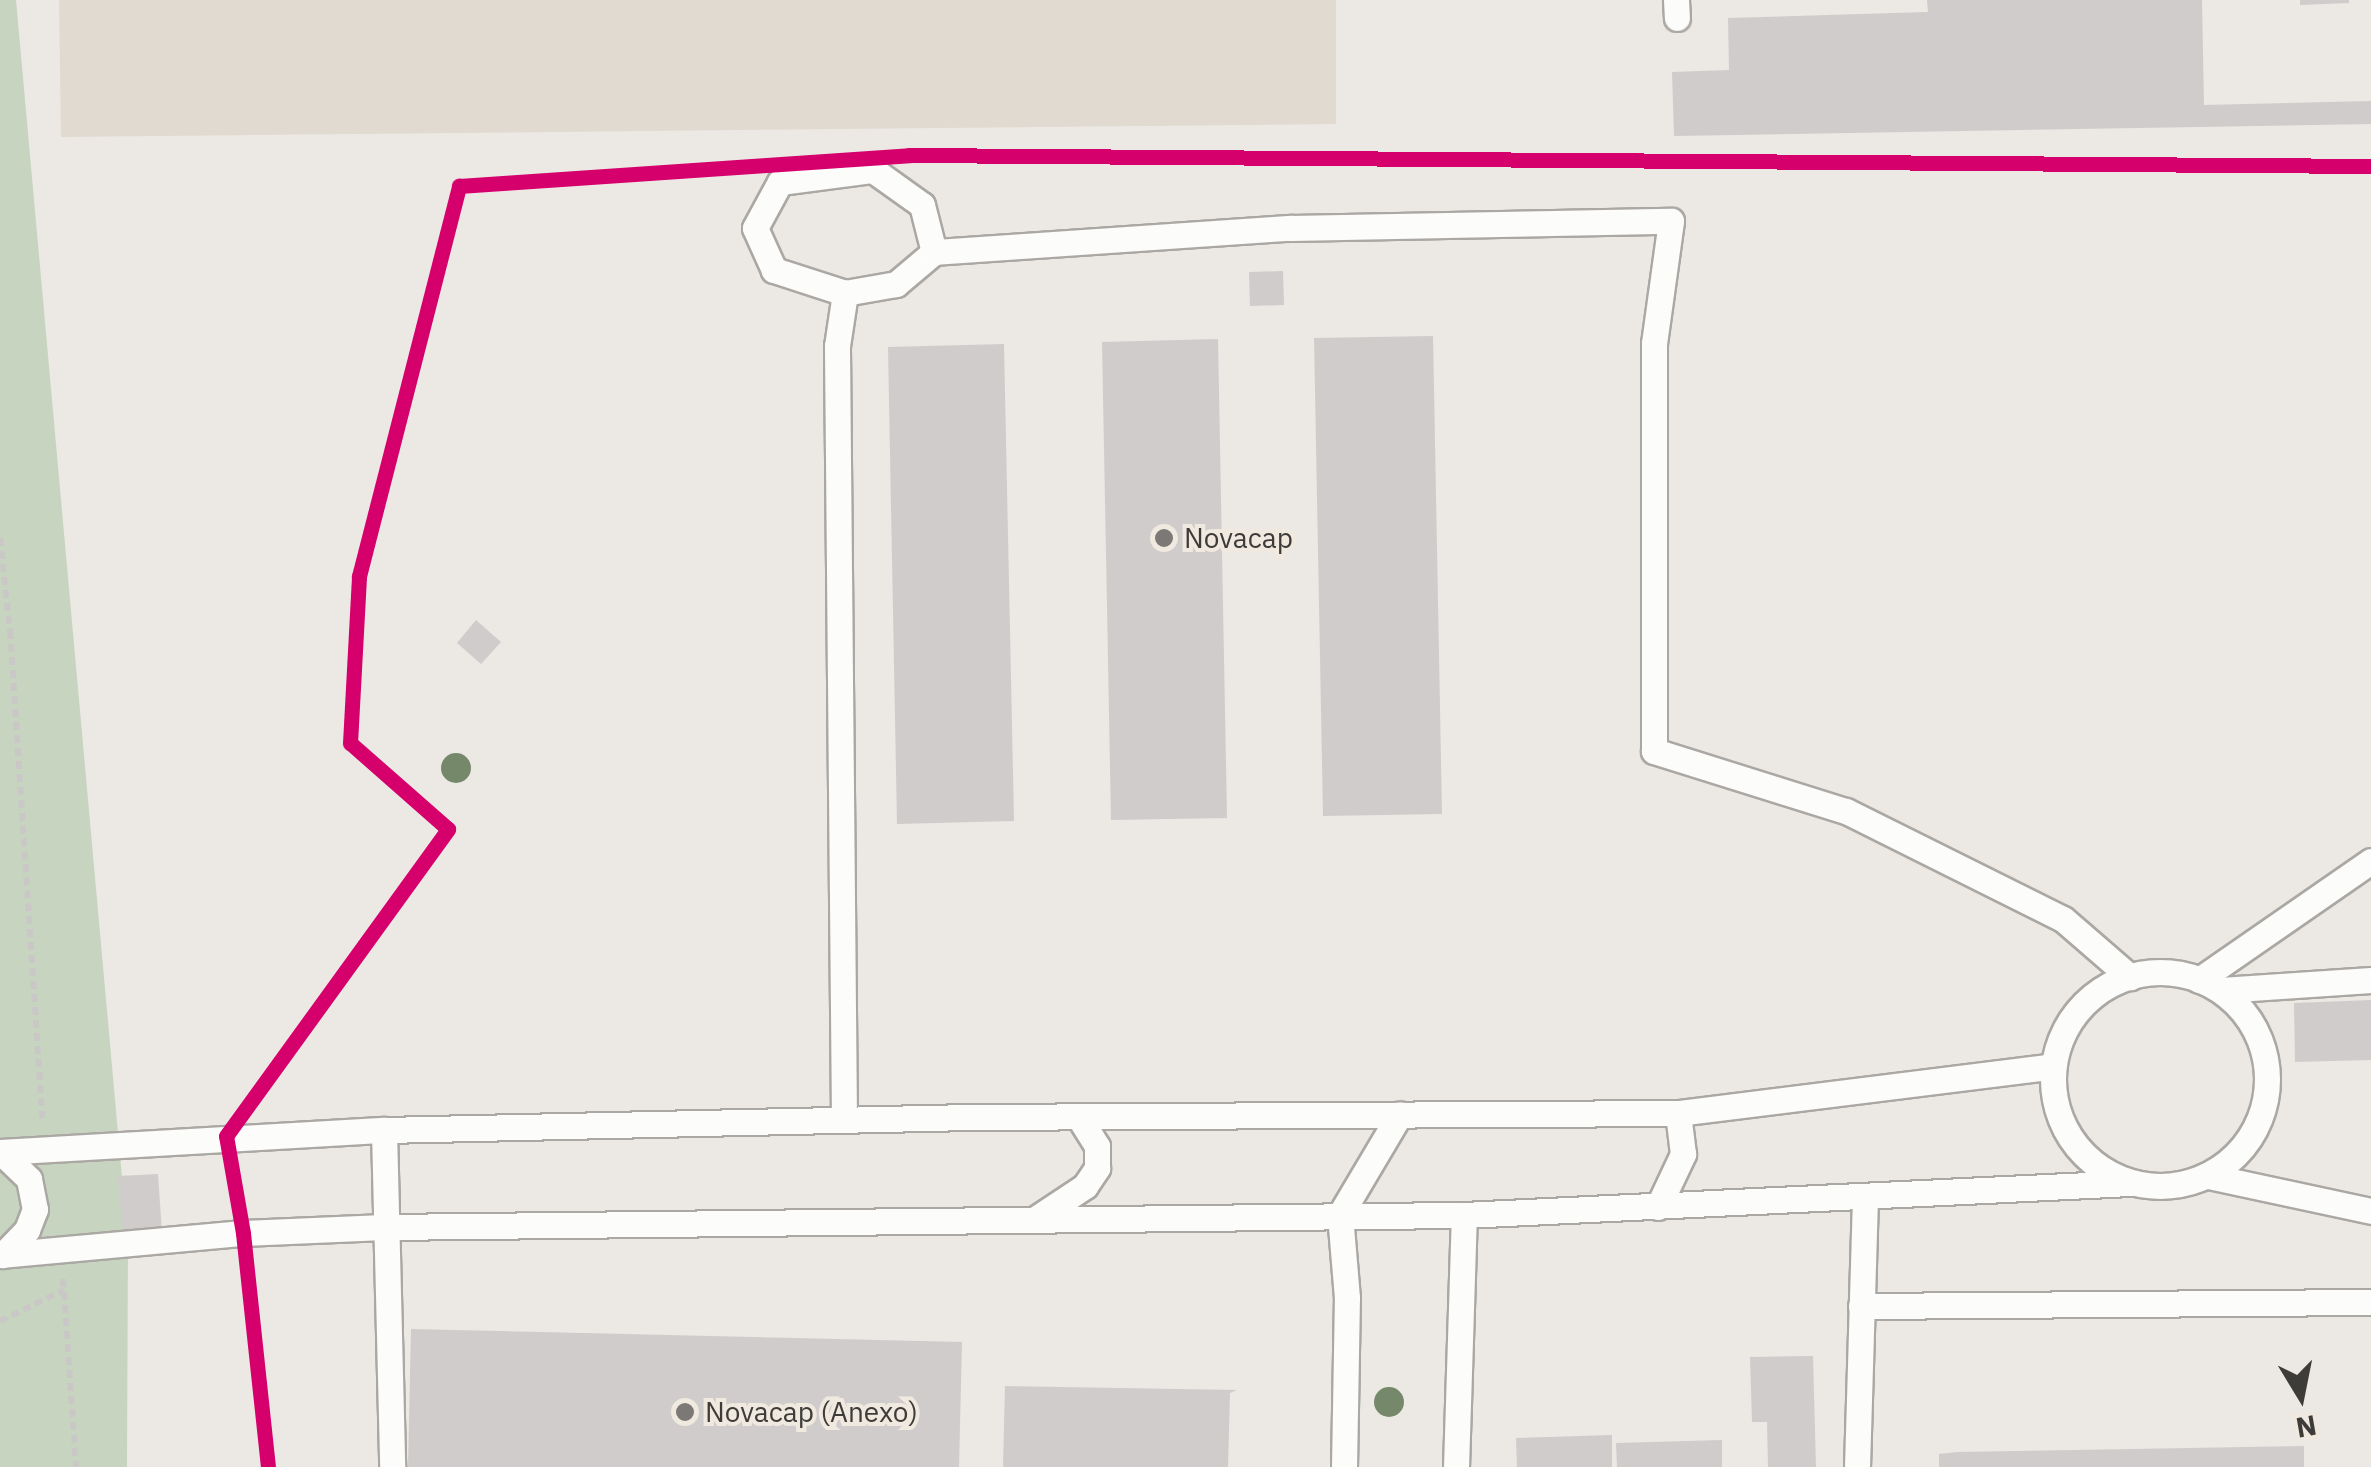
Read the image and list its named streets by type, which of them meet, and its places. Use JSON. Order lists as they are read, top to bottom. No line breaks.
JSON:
{"places":["Novacap","Novacap (Anexo)"],"north":"bottom"}
